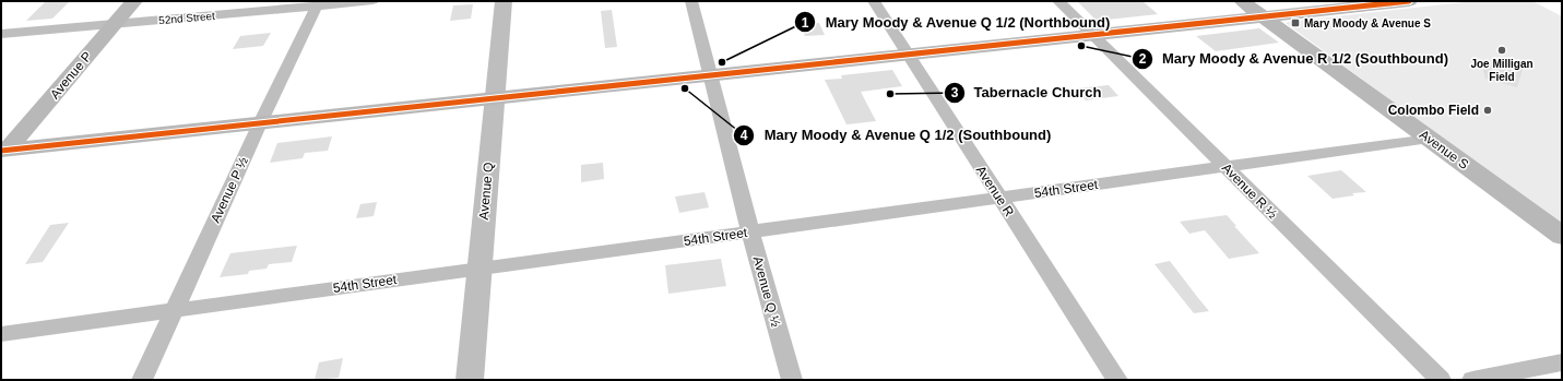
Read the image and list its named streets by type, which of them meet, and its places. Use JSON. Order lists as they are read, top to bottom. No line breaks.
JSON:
{"streets":{"main road":["Avenue P","Avenue S"],"street":["52nd Street","54th Street","Avenue P ½","Avenue Q","Avenue R","Avenue R ½","Avenue Q ½"]},"crossings":[["52nd Street","Avenue P"],["52nd Street","Avenue P ½"],["Avenue S","54th Street"],["54th Street","Avenue P ½"],["54th Street","Avenue Q"],["54th Street","Avenue R"],["54th Street","Avenue R ½"],["54th Street","Avenue Q ½"]],"places":{"transit":["Mary Moody & Avenue S"],"other":["Mary Moody & Avenue R 1/2 (Southbound)","Joe Milligan Field","Mary Moody & Avenue Q 1/2 (Northbound)","Mary Moody & Avenue Q 1/2 (Southbound)","Tabernacle Church","Colombo Field"]}}
